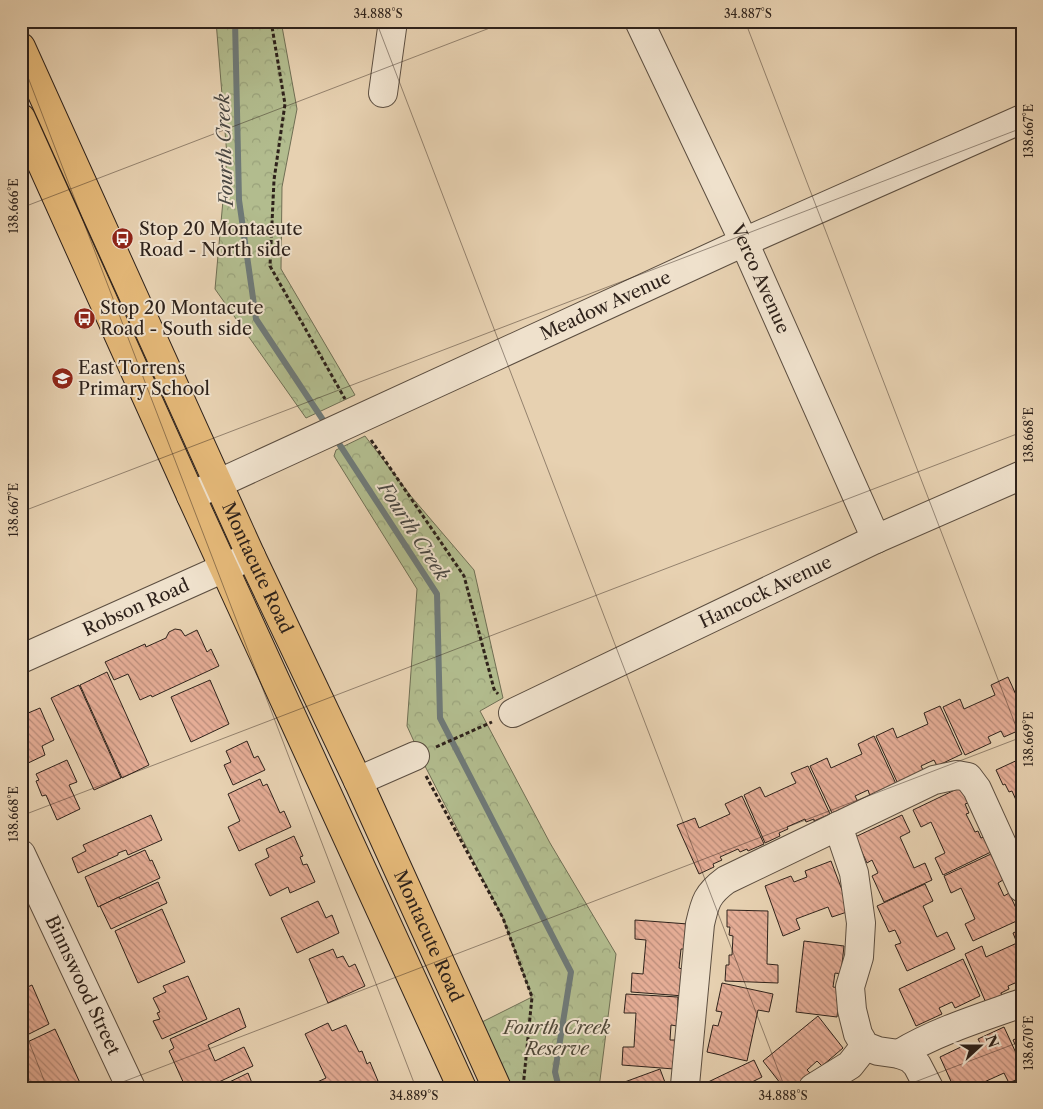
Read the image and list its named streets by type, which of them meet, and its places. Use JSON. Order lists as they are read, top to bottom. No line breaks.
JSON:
{"streets":{"main road":["Montacute Road"],"street":["Verco Avenue","Meadow Avenue","Hancock Avenue","Robson Road","Binnswood Street"]},"crossings":[["Verco Avenue","Meadow Avenue"],["Verco Avenue","Hancock Avenue"],["Meadow Avenue","Montacute Road"],["Montacute Road","Robson Road"]],"water":["Fourth Creek"],"parks":["Fourth Creek Reserve"],"places":{"bus stop":["Stop 20 Montacute Road - North side","Stop 20 Montacute Road - South side"],"school or university":["East Torrens Primary School"]},"north":"right","coordinates":["34.888°S","34.887°S","138.667°E","138.666°E","138.668°E","138.669°E","138.670°E","34.889°S"]}
